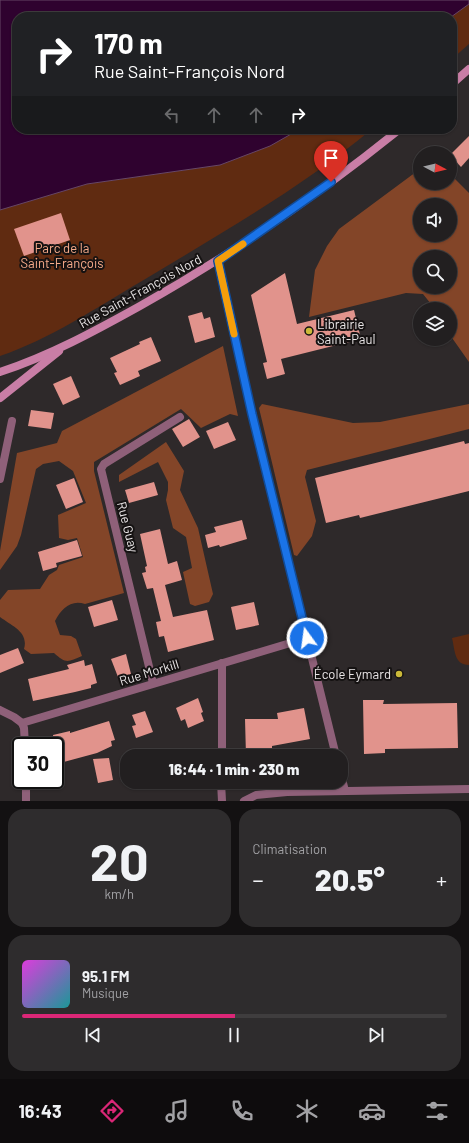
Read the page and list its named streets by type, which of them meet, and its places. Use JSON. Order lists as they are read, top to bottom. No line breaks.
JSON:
{"streets":{"street":["Rue Saint-François Nord","Rue Guay","Rue Morkill"]},"crossings":[["Rue Guay","Rue Morkill"]],"parks":["Parc de la Saint-François"],"places":["Librairie Saint-Paul","École Eymard"],"north":"right","page":{"turn":["170 m","Rue Saint-François Nord"],"limit":"30","trip":"16:44 · 1 min · 230 m","tile":[["20","km/h"],"Climatisation"],"heat":["−","20.5°","+"],"song":["95.1 FM","Musique"],"tabs":"16:43"}}
